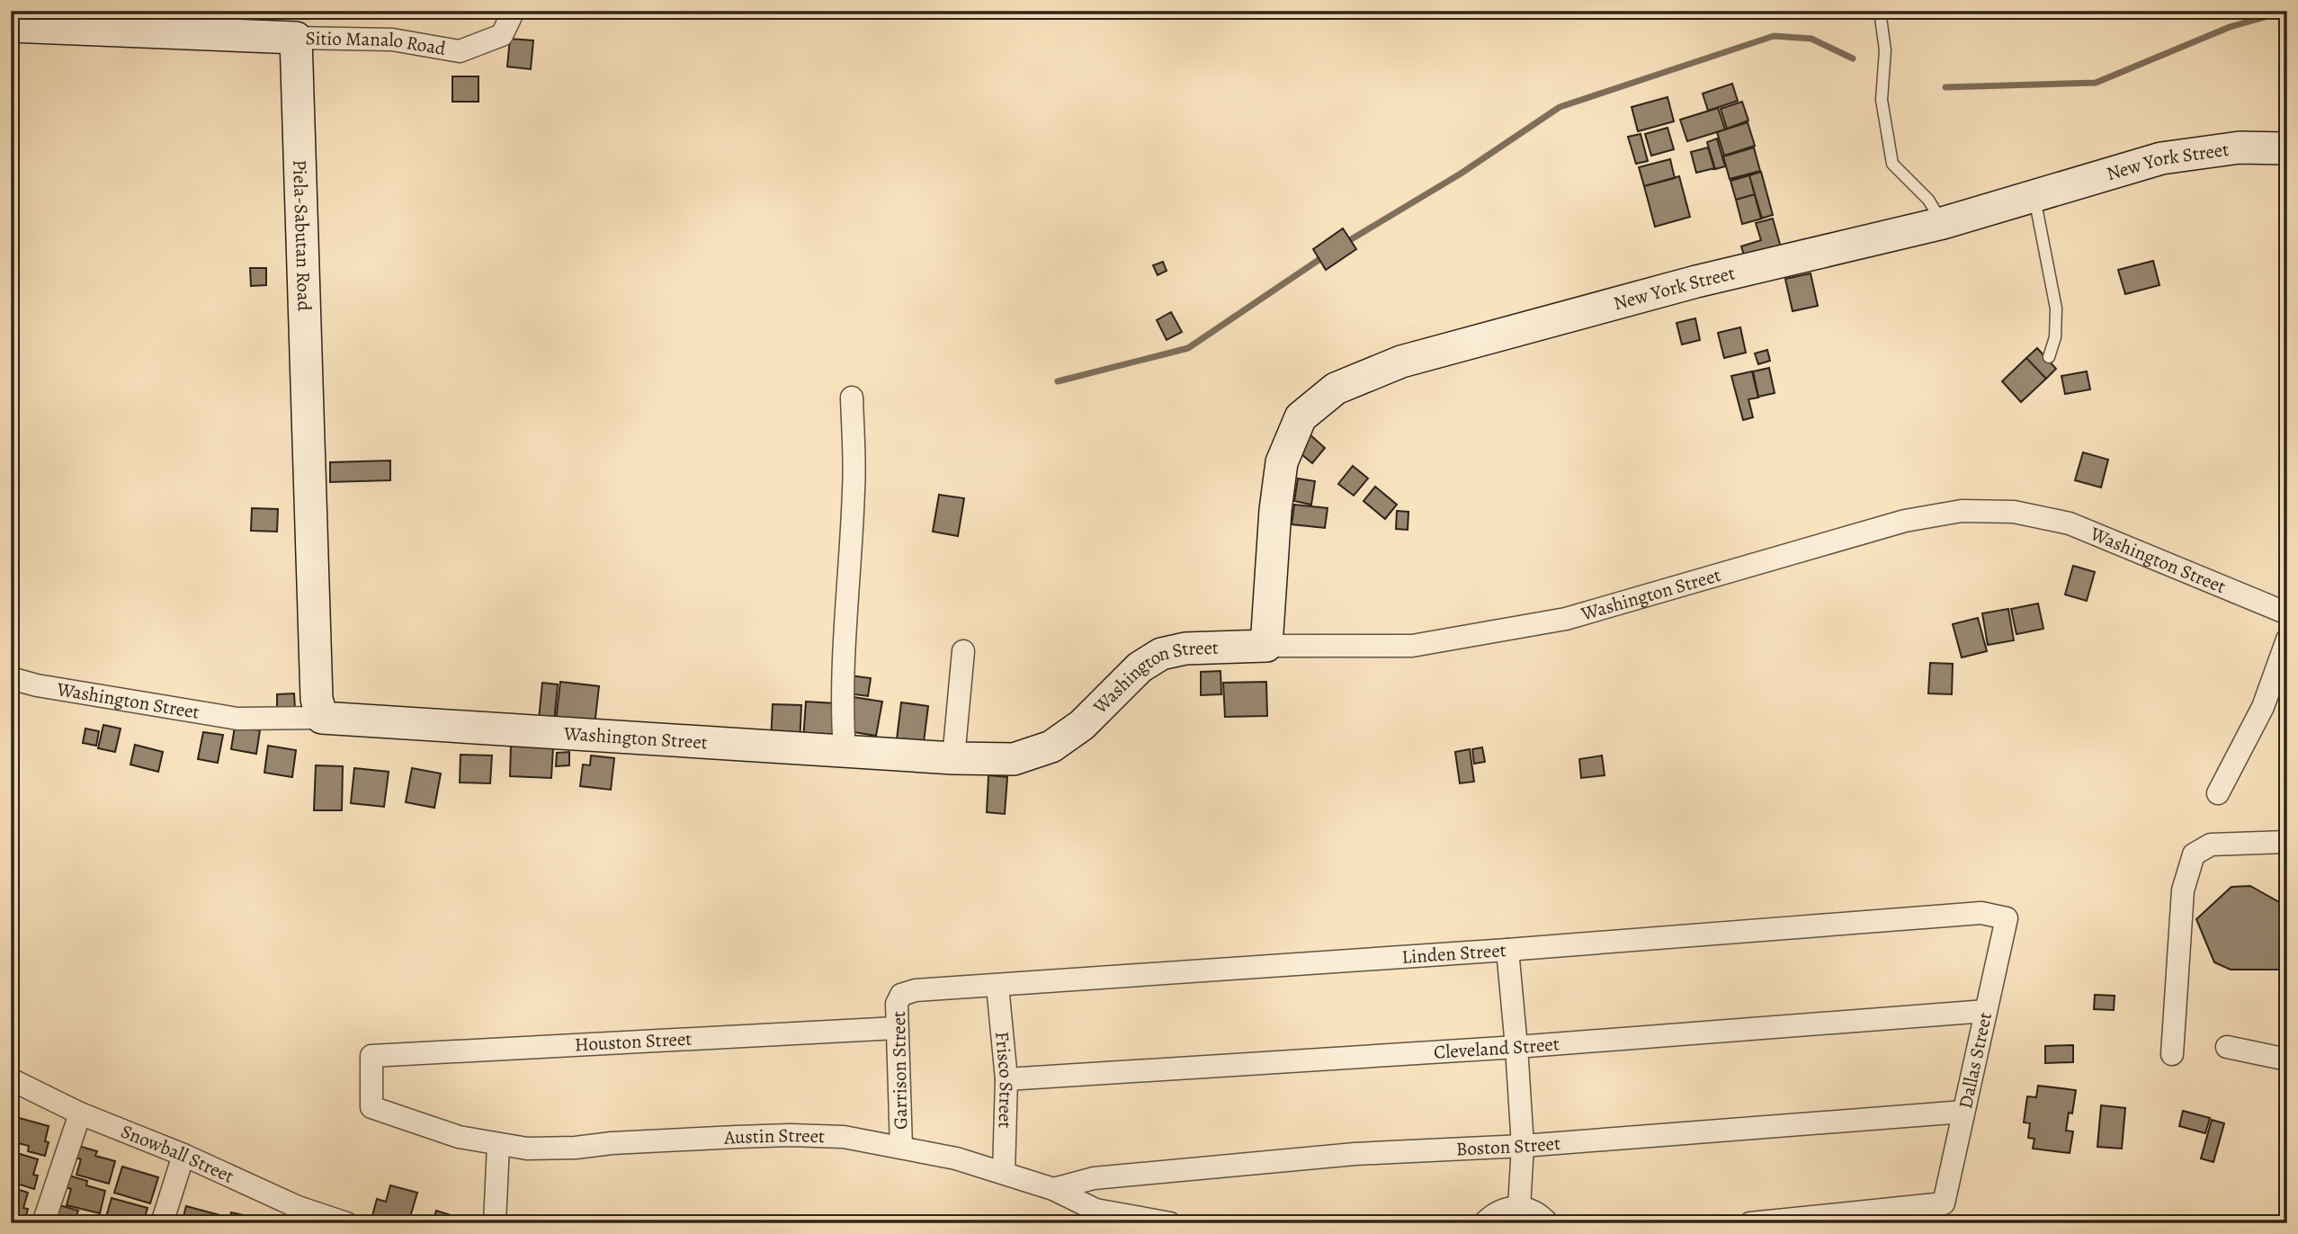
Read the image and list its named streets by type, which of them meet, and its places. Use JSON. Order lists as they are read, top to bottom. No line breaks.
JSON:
{"streets":{"street":["Sitio Manalo Road","New York Street","Piela-Sabutan Road","Washington Street","Linden Street","Houston Street","Cleveland Street","Dallas Street","Garrison Street","Frisco Street","Austin Street","Boston Street","Snowball Street"]},"crossings":[["Sitio Manalo Road","Piela-Sabutan Road"],["New York Street","Washington Street"],["Piela-Sabutan Road","Washington Street"],["Linden Street","Dallas Street"],["Linden Street","Garrison Street"],["Linden Street","Frisco Street"],["Houston Street","Garrison Street"],["Houston Street","Austin Street"],["Cleveland Street","Dallas Street"],["Cleveland Street","Frisco Street"],["Dallas Street","Boston Street"],["Garrison Street","Austin Street"],["Frisco Street","Austin Street"],["Austin Street","Boston Street"]]}
